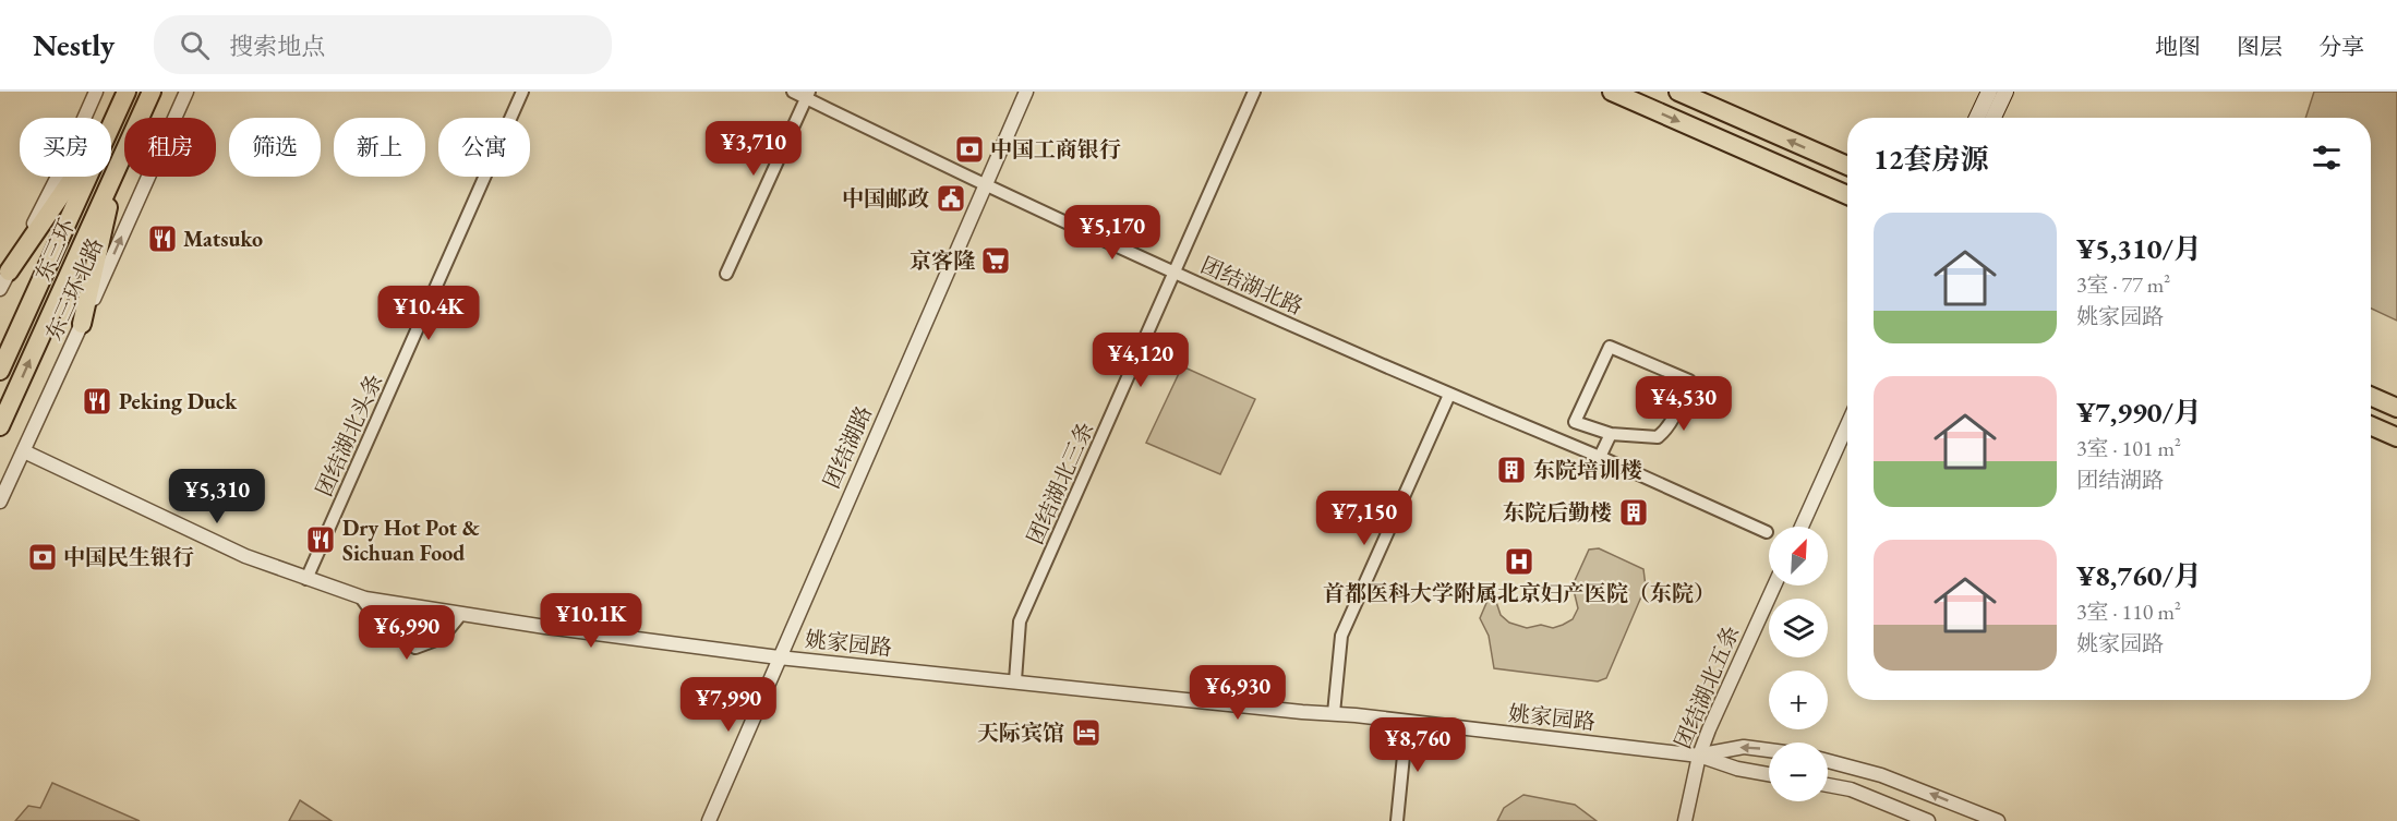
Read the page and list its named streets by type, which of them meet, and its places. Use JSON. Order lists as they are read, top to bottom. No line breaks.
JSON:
{"streets":{"main road":["东三环"],"street":["团结湖北路","东三环北路","团结湖北头条","团结湖路","团结湖北三条","姚家园路","团结湖北五条"]},"crossings":[["团结湖北路","团结湖路"],["团结湖北路","团结湖北三条"],["东三环北路","姚家园路"],["团结湖北头条","姚家园路"],["团结湖路","姚家园路"],["团结湖北三条","姚家园路"],["姚家园路","团结湖北五条"]],"places":{"bank":["中国工商银行","中国民生银行"],"public building":["中国邮政"],"restaurant":["Matsuko","Peking Duck","Dry Hot Pot & Sichuan Food"],"supermarket":["京客隆"],"building":["东院培训楼","东院后勤楼"],"hospital":["首都医科大学附属北京妇产医院（东院）"],"hotel":["天际宾馆"]},"north":"top right","page":{"header":"Nestly","search":"搜索地点","nav":["地图","图层","分享"],"chip":["买房","租房","筛选","新上","公寓"],"heading":"12套房源","price":["¥3,710","¥5,170","¥10.4K","¥4,120","¥4,530","¥5,310","¥7,150","¥10.1K","¥6,990","¥6,930","¥7,990","¥8,760"],"list":[{"name":"¥5,310/月","note":"3室 · 77 m² · 姚家园路"},{"name":"¥7,990/月","note":"3室 · 101 m² · 团结湖路"},{"name":"¥8,760/月","note":"3室 · 110 m² · 姚家园路"}],"map_buttons":["+","−"]}}
